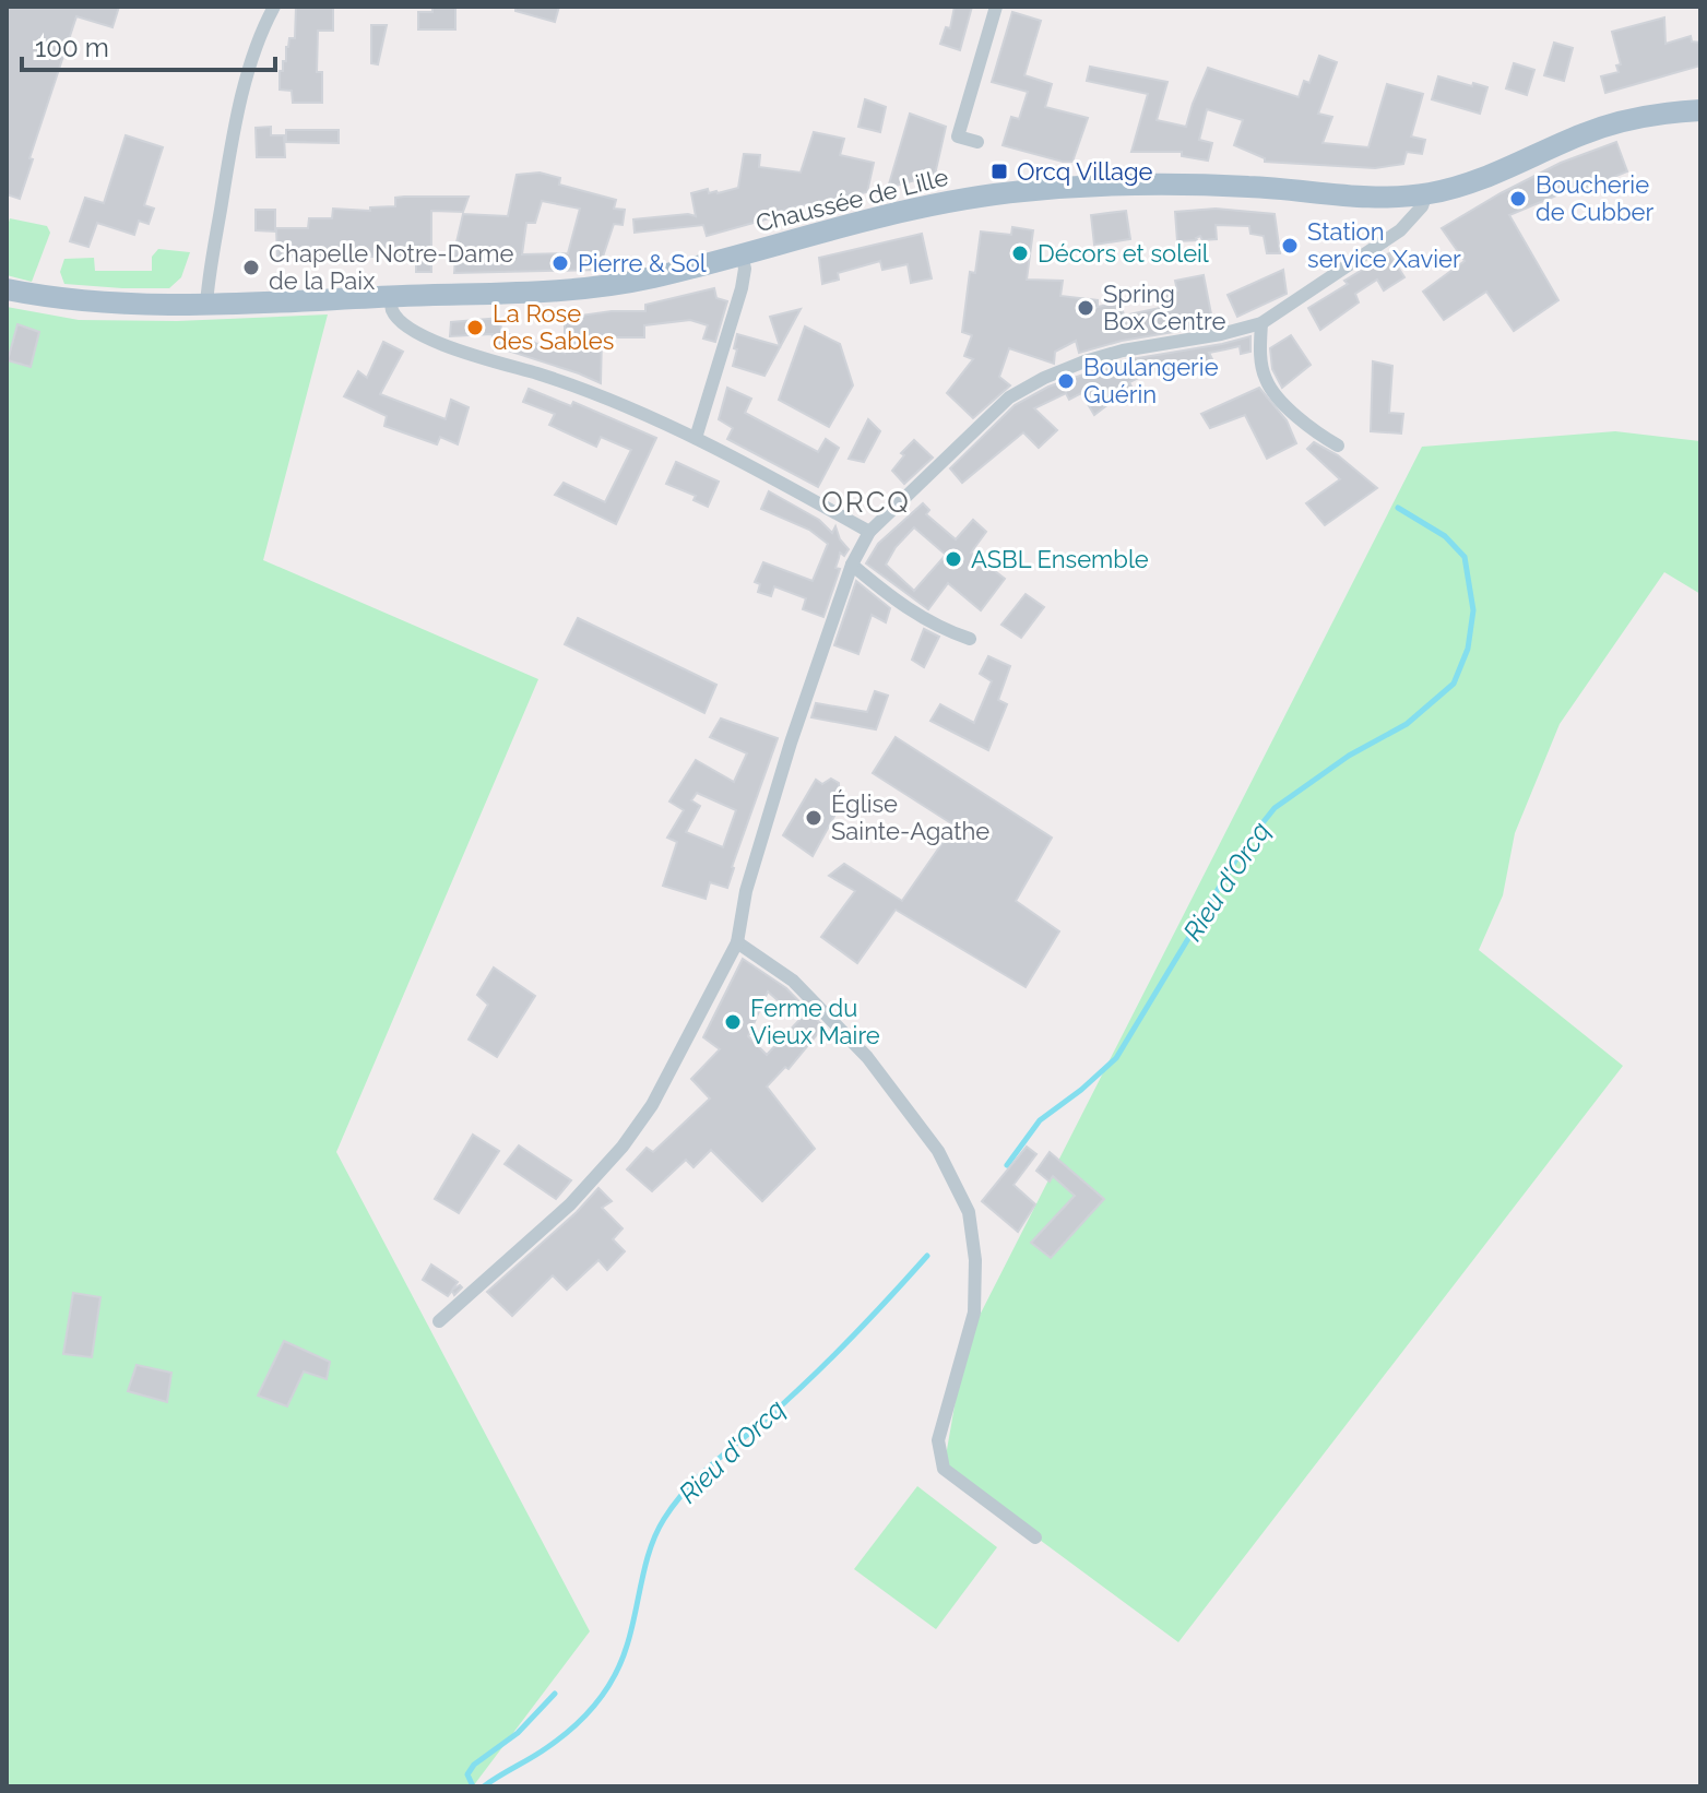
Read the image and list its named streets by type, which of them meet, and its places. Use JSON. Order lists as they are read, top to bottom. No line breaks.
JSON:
{"streets":{"main road":["Chaussée de Lille"]},"districts":["ORCQ"],"water":["Rieu d'Orcq"],"places":{"transit":["Orcq Village"],"other":["Boucherie de Cubber","Station service Xavier","Décors et soleil","Pierre & Sol","Chapelle Notre-Dame de la Paix","Spring Box Centre","La Rose des Sables","Boulangerie Guérin","ASBL Ensemble","Église Sainte-Agathe","Ferme du Vieux Maire"]},"scale_bar":"100 m"}
